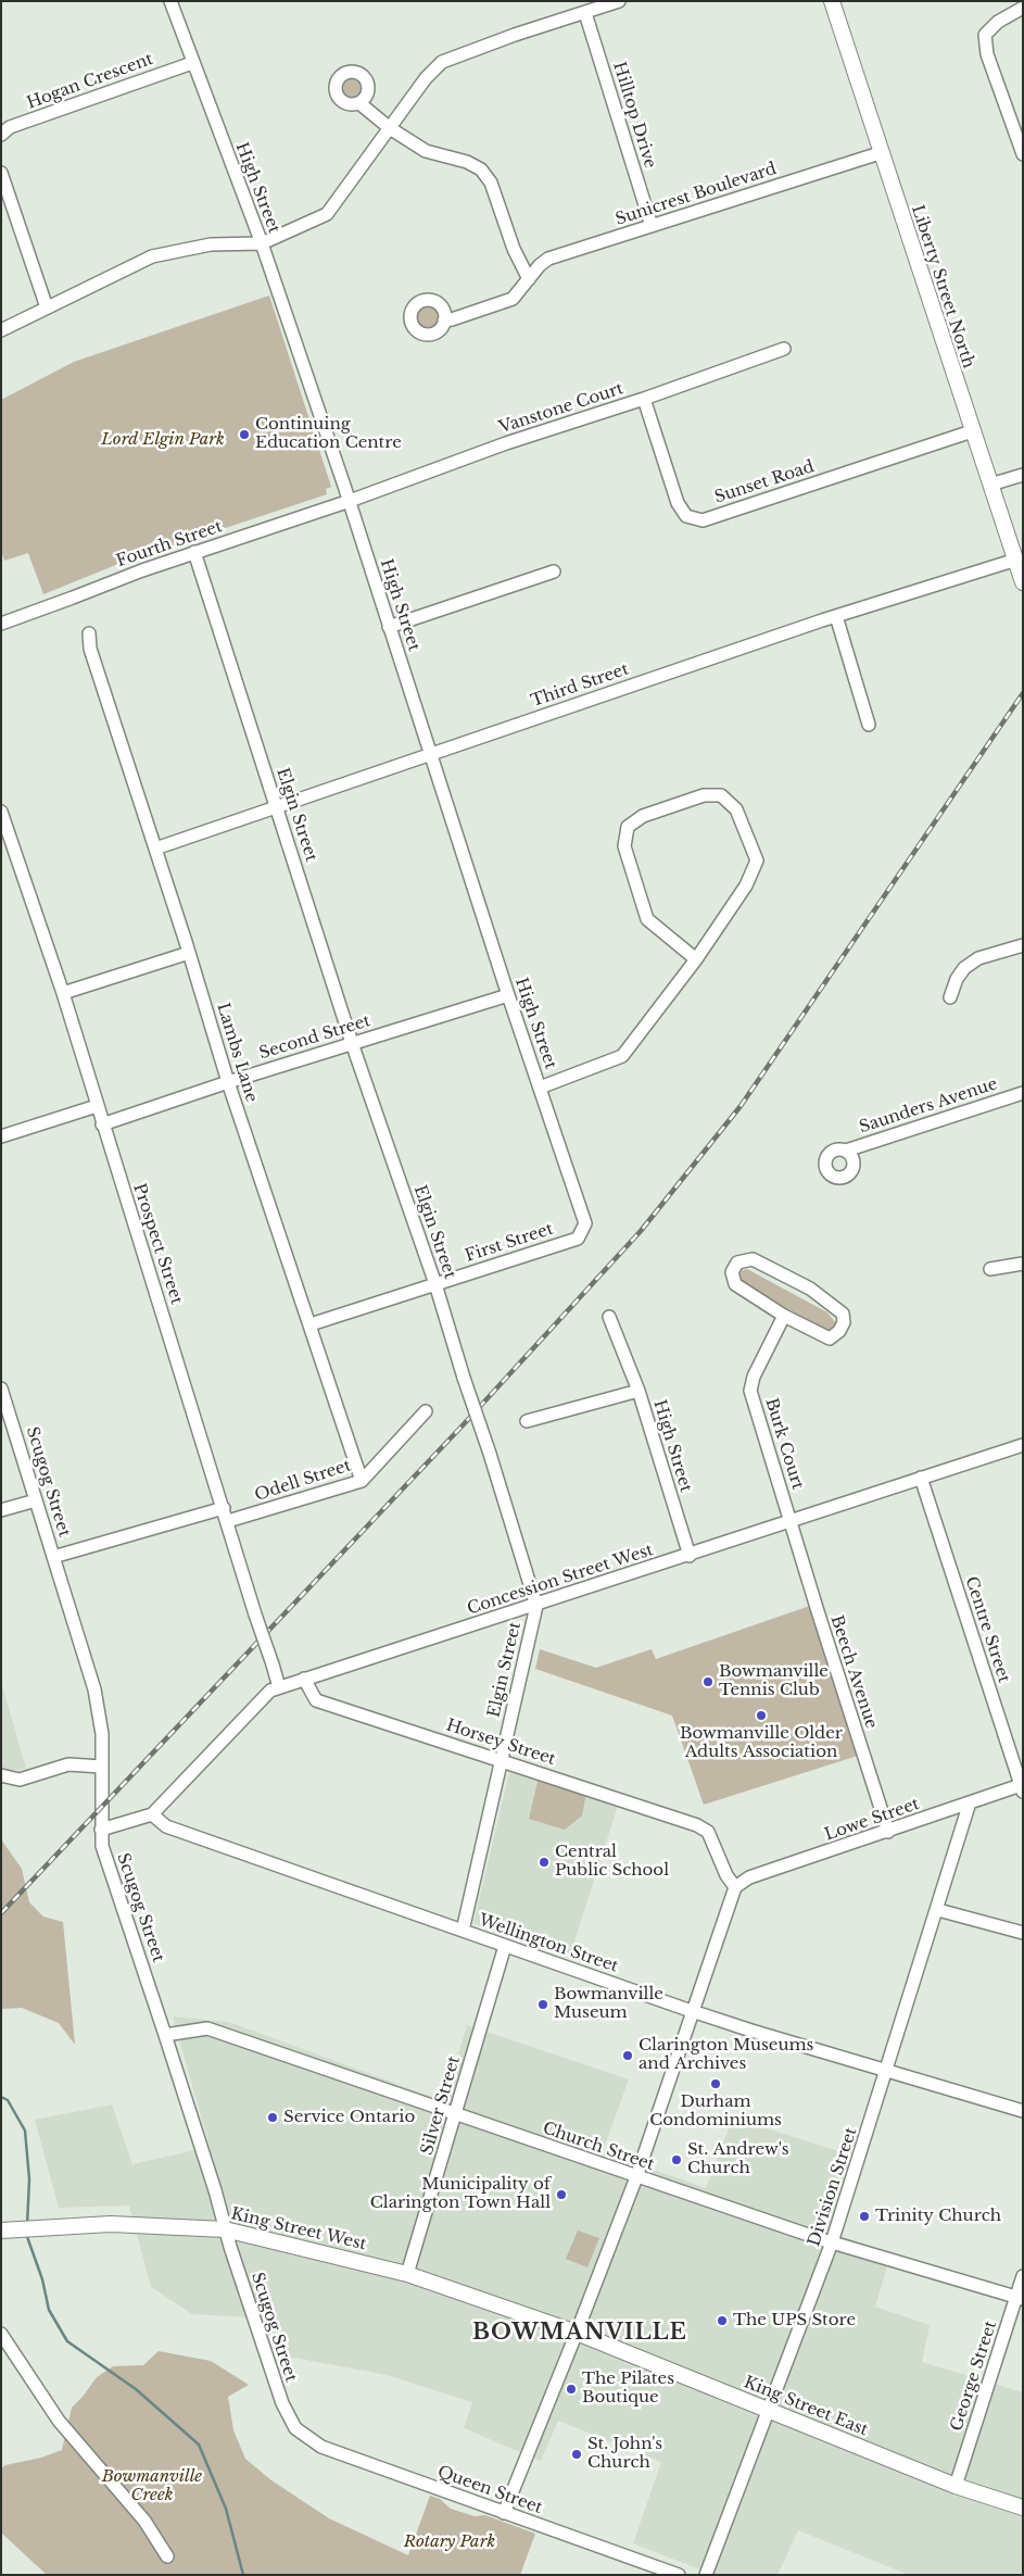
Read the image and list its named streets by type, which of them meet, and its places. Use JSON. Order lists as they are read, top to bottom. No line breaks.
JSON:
{"streets":{"main road":["Liberty Street North","King Street West","King Street East"],"street":["Hogan Crescent","Hilltop Drive","High Street","Sunicrest Boulevard","Vanstone Court","Sunset Road","Fourth Street","Third Street","Elgin Street","Second Street","Lambs Lane","Saunders Avenue","First Street","Prospect Street","Burk Court","Odell Street","Scugog Street","Concession Street West","Centre Street","Beech Avenue","Horsey Street","Lowe Street","Wellington Street","Silver Street","Church Street","Division Street","George Street","Queen Street"]},"crossings":[["Hogan Crescent","High Street"],["Hilltop Drive","Sunicrest Boulevard"],["High Street","Vanstone Court"],["High Street","Fourth Street"],["High Street","Third Street"],["High Street","Second Street"],["High Street","First Street"],["High Street","Concession Street West"],["Sunicrest Boulevard","Liberty Street North"],["Liberty Street North","Sunset Road"],["Liberty Street North","Third Street"],["Vanstone Court","Sunset Road"],["Vanstone Court","Fourth Street"],["Fourth Street","Elgin Street"],["Third Street","Elgin Street"],["Third Street","Lambs Lane"],["Elgin Street","Second Street"],["Elgin Street","First Street"],["Elgin Street","Concession Street West"],["Elgin Street","Horsey Street"],["Elgin Street","Wellington Street"],["Second Street","Lambs Lane"],["Second Street","Prospect Street"],["Lambs Lane","First Street"],["Lambs Lane","Odell Street"],["Prospect Street","Odell Street"],["Prospect Street","Concession Street West"],["Burk Court","Concession Street West"],["Burk Court","Beech Avenue"],["Scugog Street","Church Street"],["Scugog Street","King Street West"],["Scugog Street","Queen Street"],["Concession Street West","Centre Street"],["Concession Street West","Beech Avenue"],["Concession Street West","Horsey Street"],["Concession Street West","Wellington Street"],["Centre Street","Lowe Street"],["Beech Avenue","Lowe Street"],["Horsey Street","Lowe Street"],["Lowe Street","Division Street"],["Wellington Street","Silver Street"],["Wellington Street","Division Street"],["Silver Street","Church Street"],["Silver Street","King Street West"],["Church Street","Division Street"],["Church Street","George Street"],["Division Street","King Street East"],["King Street West","King Street East"],["George Street","King Street East"]],"districts":["BOWMANVILLE"],"parks":["Lord Elgin Park","Bowmanville Creek","Rotary Park"],"places":["Continuing Education Centre","Bowmanville Tennis Club","Bowmanville Older Adults Association","Central Public School","Bowmanville Museum","Clarington Museums and Archives","Durham Condominiums","Service Ontario","St. Andrew's Church","Municipality of Clarington Town Hall","Trinity Church","The UPS Store","The Pilates Boutique","St. John's Church"]}
